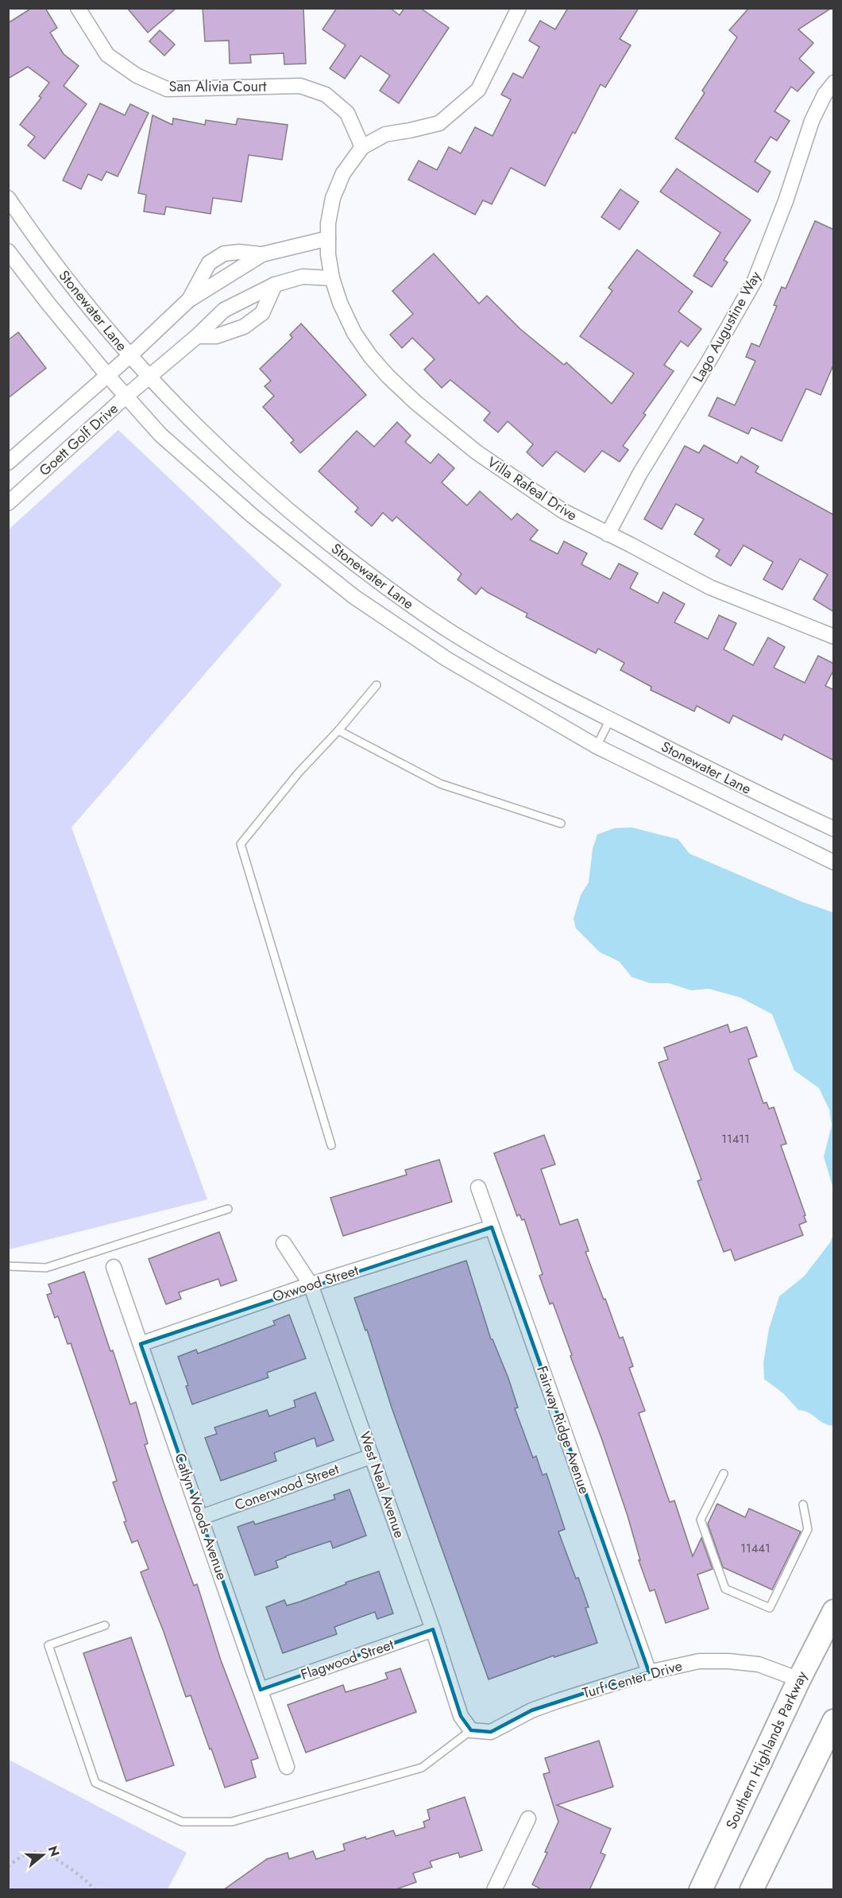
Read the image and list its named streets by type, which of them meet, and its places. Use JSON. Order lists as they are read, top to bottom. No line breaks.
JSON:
{"streets":{"main road":["Southern Highlands Parkway"],"street":["San Alivia Court","Stonewater Lane","Lago Augustine Way","Goett Golf Drive","Villa Rafeal Drive","Oxwood Street","Fairway Ridge Avenue","West Neal Avenue","Conerwood Street","Catlyn Woods Avenue","Flagwood Street","Turf Center Drive"]},"crossings":[["San Alivia Court","Villa Rafeal Drive"],["Stonewater Lane","Goett Golf Drive"],["Lago Augustine Way","Villa Rafeal Drive"],["Goett Golf Drive","Villa Rafeal Drive"],["Oxwood Street","Fairway Ridge Avenue"],["Oxwood Street","West Neal Avenue"],["Oxwood Street","Catlyn Woods Avenue"],["Fairway Ridge Avenue","Turf Center Drive"],["West Neal Avenue","Conerwood Street"],["West Neal Avenue","Flagwood Street"],["West Neal Avenue","Turf Center Drive"],["Conerwood Street","Catlyn Woods Avenue"],["Catlyn Woods Avenue","Flagwood Street"],["Turf Center Drive","Southern Highlands Parkway"]],"house_numbers":["11411","11441"],"north":"right"}
